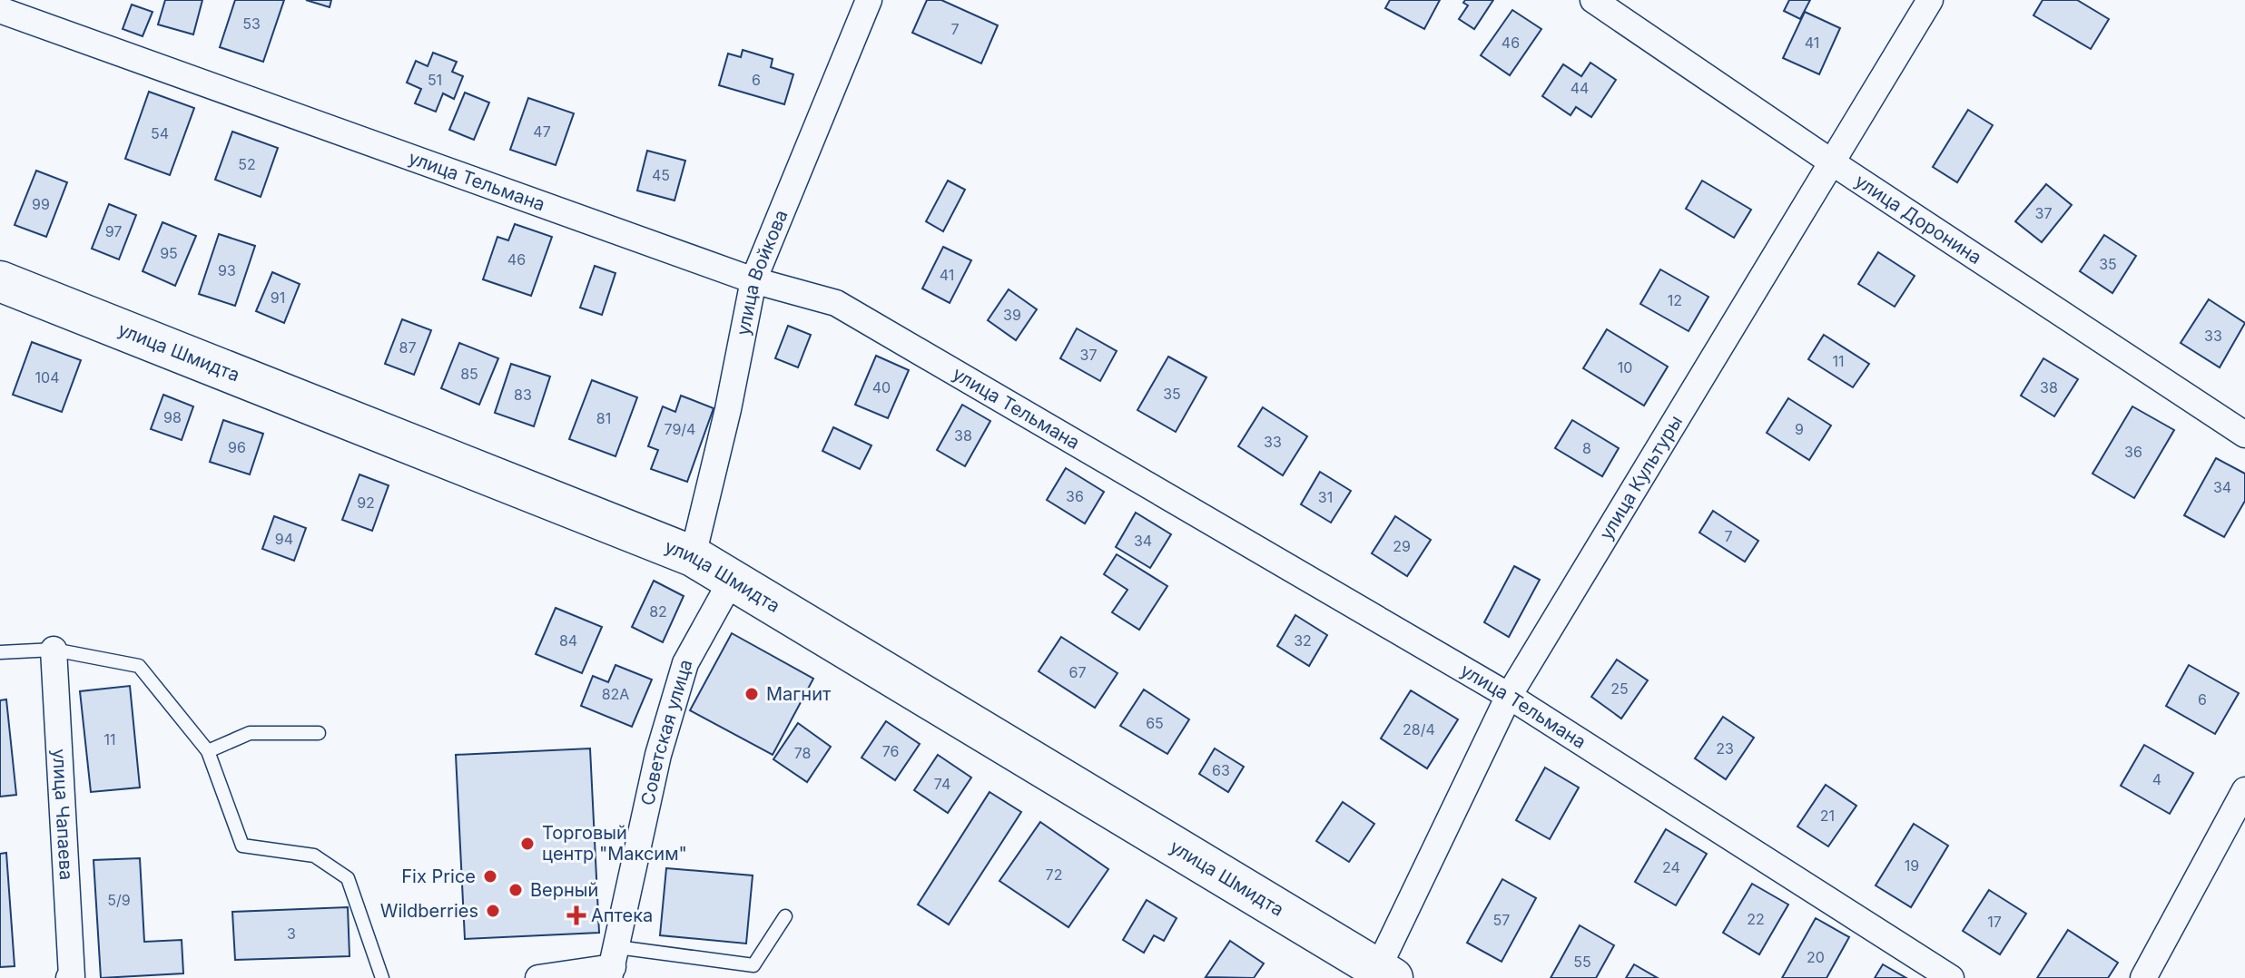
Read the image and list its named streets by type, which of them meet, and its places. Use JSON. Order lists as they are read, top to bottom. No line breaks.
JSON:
{"streets":{"main road":["улица Шмидта"],"street":["улица Тельмана","улица Доронина","улица Войкова","улица Культуры","Советская улица","улица Чапаева"]},"crossings":[["улица Тельмана","улица Войкова"],["улица Тельмана","улица Культуры"],["улица Доронина","улица Культуры"],["улица Войкова","улица Шмидта"],["улица Шмидта","улица Культуры"],["улица Шмидта","Советская улица"]],"places":{"other":["Магнит","Торговый центр \"Максим\"","Fix Price","Верный","Wildberries"],"health":["Аптека"]},"house_numbers":["53","7","46","41","51","6","44","47","54","52","45","99","37","97","95","46","35","93","41","91","12","39","33","87","37","11","10","85","104","40","38","35","83","98","81","79/4","9","38","33","96","8","36","34","36","31","92","7","94","34","29","82","84","32","67","25","82А","6","65","28/4","11","23","76","78","63","4","74","21","19","24","72","5/9","22","57","17","3","20","55"]}
